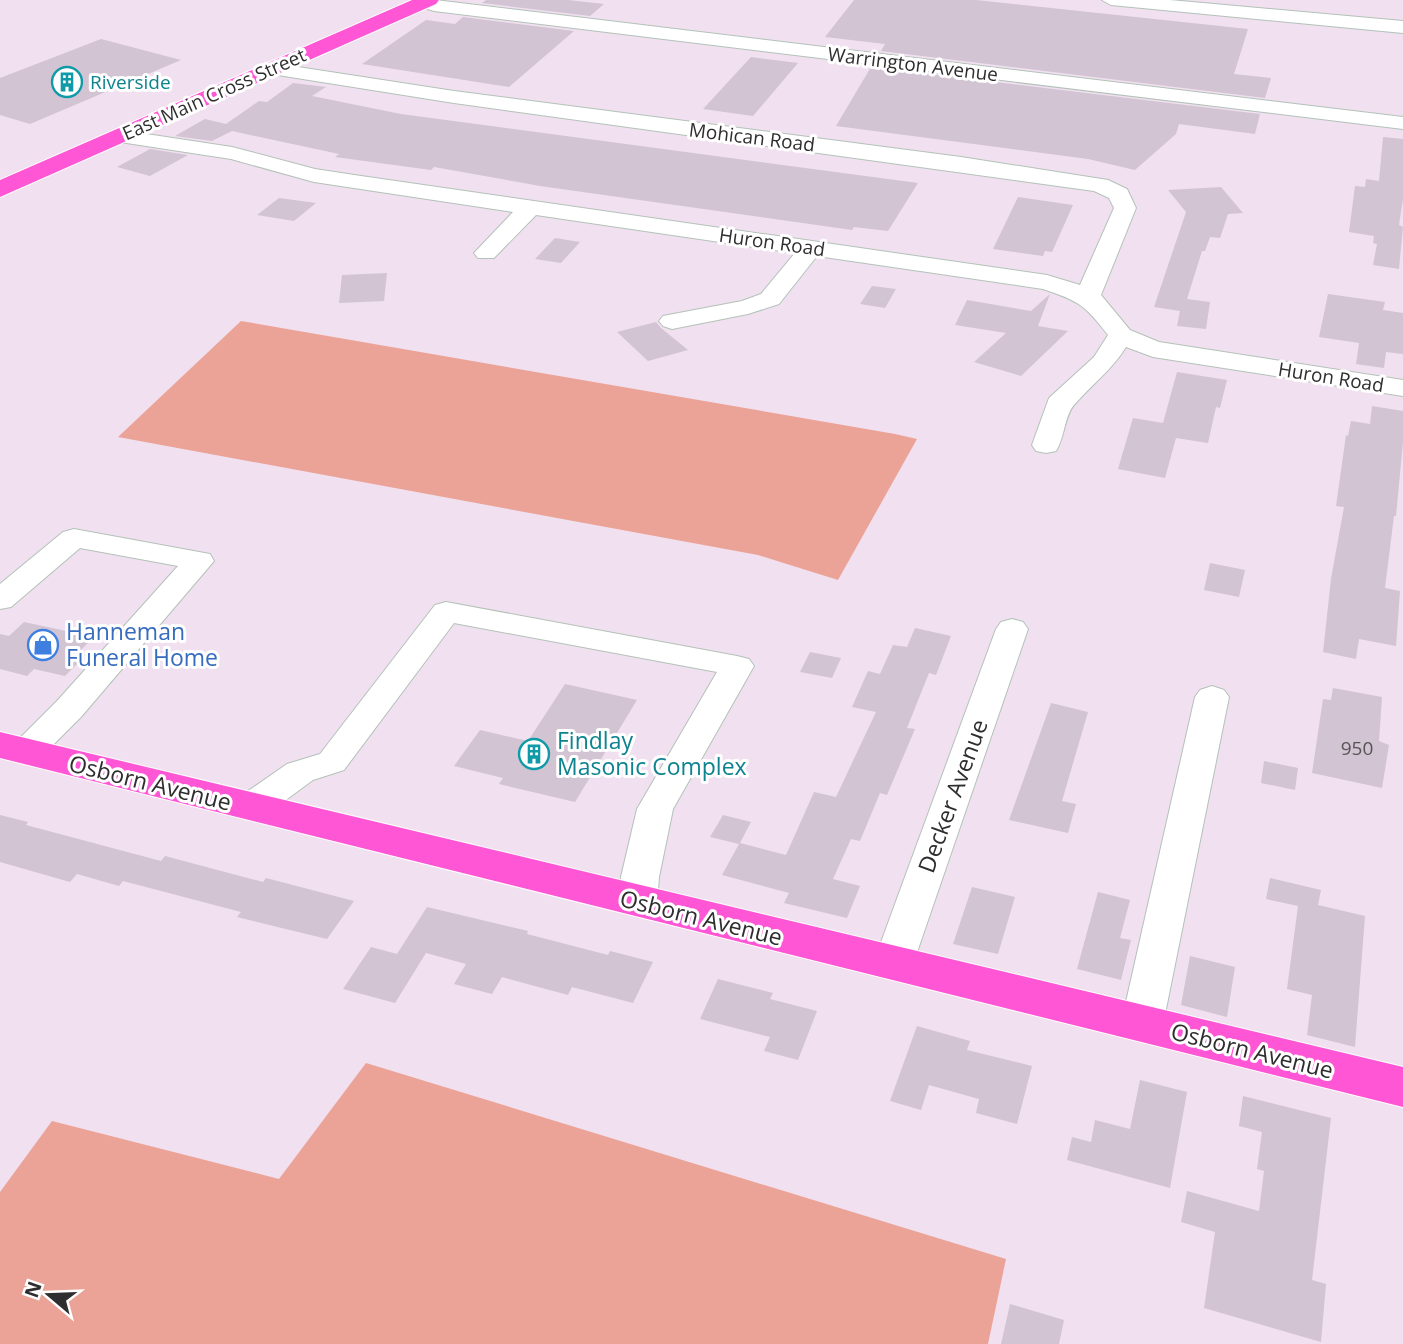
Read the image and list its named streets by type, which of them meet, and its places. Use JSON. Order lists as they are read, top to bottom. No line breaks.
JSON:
{"streets":{"main road":["East Main Cross Street","Osborn Avenue"],"street":["Warrington Avenue","Mohican Road","Huron Road","Decker Avenue"]},"crossings":[["Warrington Avenue","East Main Cross Street"],["East Main Cross Street","Mohican Road"],["East Main Cross Street","Huron Road"],["Mohican Road","Huron Road"],["Osborn Avenue","Decker Avenue"]],"places":{"building":["Riverside","Findlay Masonic Complex"],"shop":["Hanneman Funeral Home"]},"house_numbers":["950"],"north":"left"}
